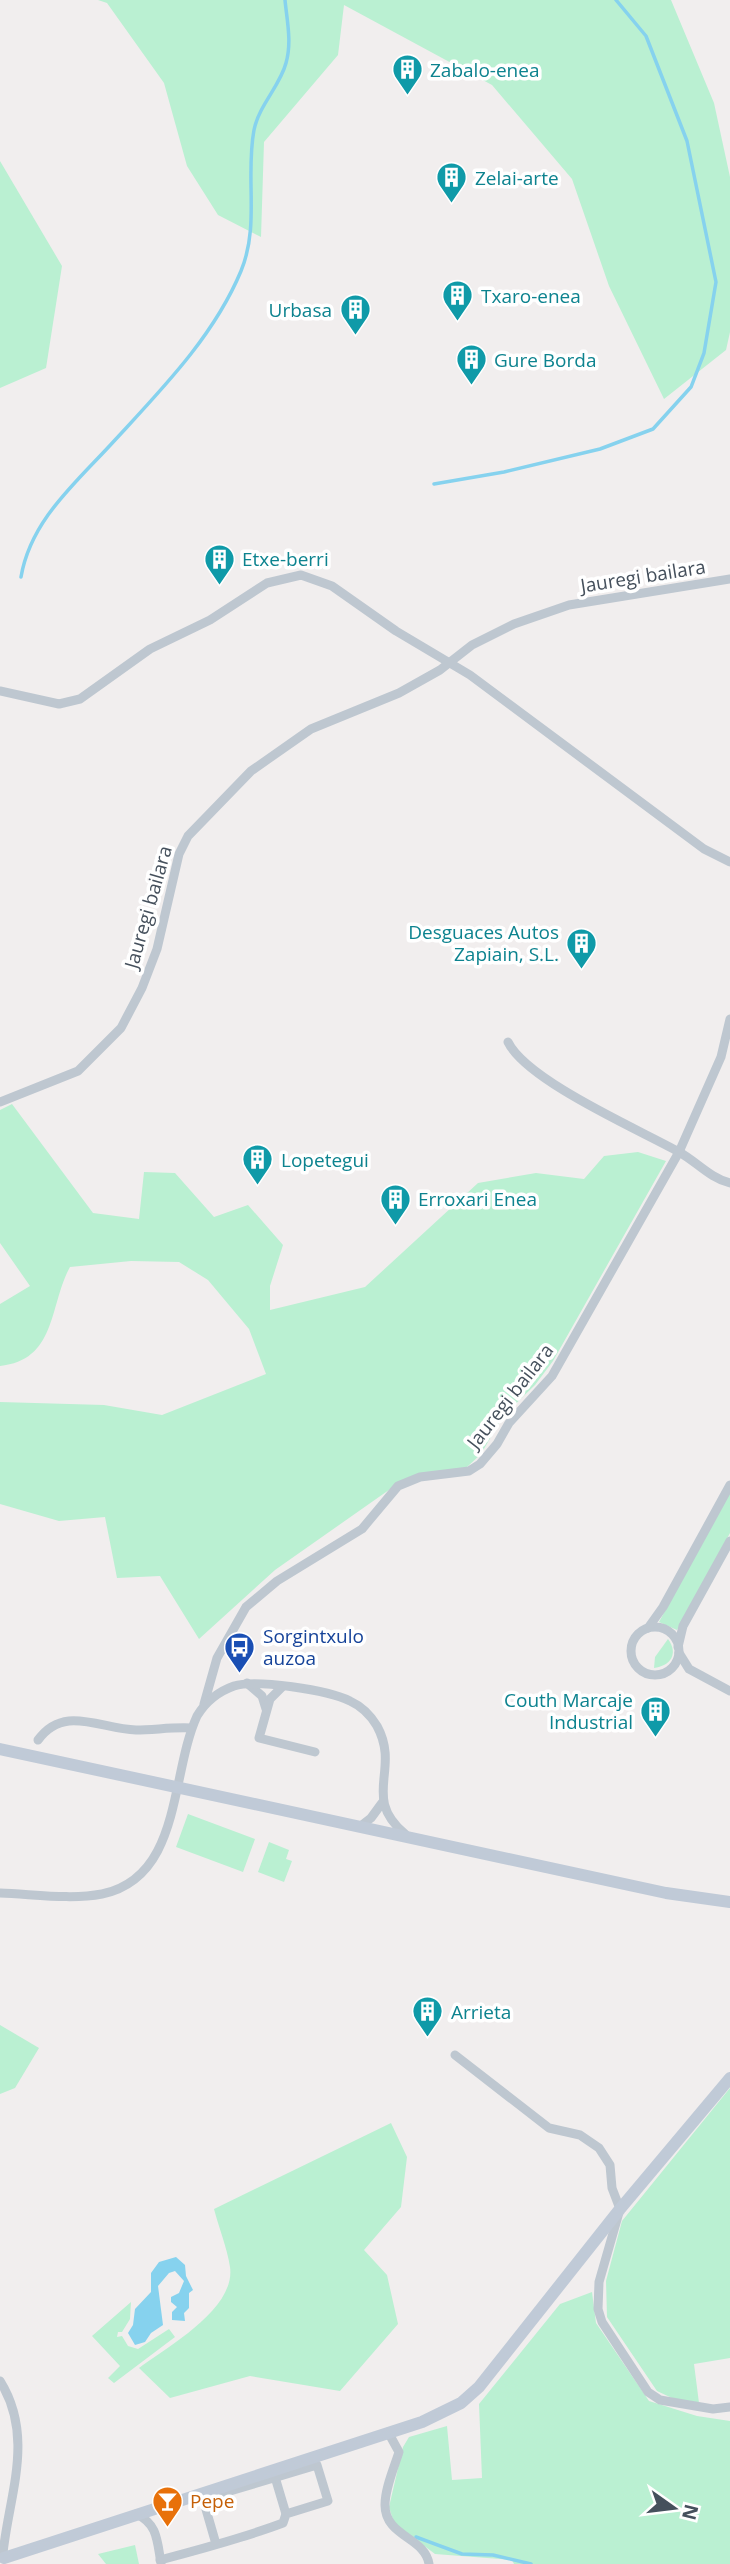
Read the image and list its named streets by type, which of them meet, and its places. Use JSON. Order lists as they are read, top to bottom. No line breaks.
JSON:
{"streets":{"street":["Jauregi bailara"]},"places":{"building":["Zabalo-enea","Zelai-arte","Txaro-enea","Urbasa","Gure Borda","Etxe-berri","Desguaces Autos Zapiain, S.L.","Lopetegui","Erroxari Enea","Couth Marcaje Industrial","Arrieta"],"bus stop":["Sorgintxulo auzoa"],"bar":["Pepe"]},"north":"right"}
